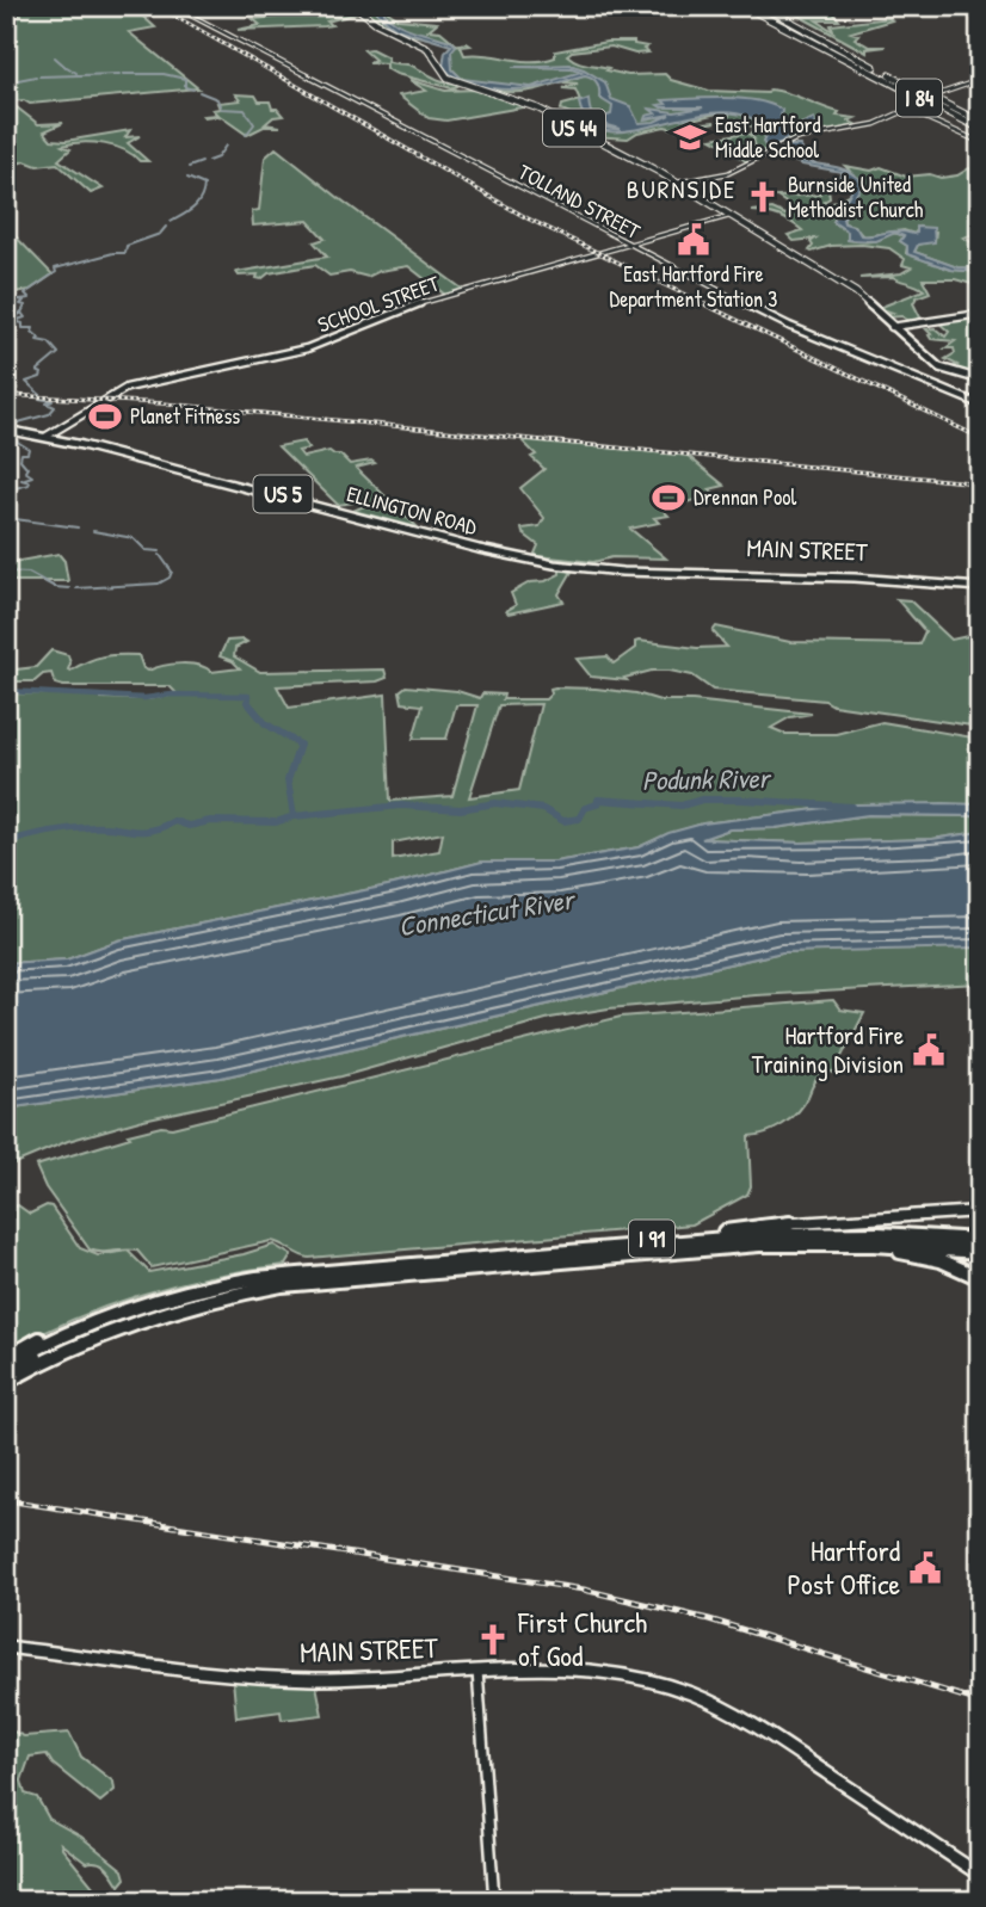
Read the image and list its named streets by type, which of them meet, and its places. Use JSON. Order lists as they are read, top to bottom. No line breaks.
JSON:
{"streets":{"highway":["I 84","I 91"],"main road":["US 44","TOLLAND STREET","SCHOOL STREET","US 5","ELLINGTON ROAD","MAIN STREET"]},"crossings":[["US 44","SCHOOL STREET"],["TOLLAND STREET","SCHOOL STREET"],["SCHOOL STREET","ELLINGTON ROAD"],["ELLINGTON ROAD","MAIN STREET"]],"districts":["BURNSIDE"],"water":["Podunk River","Connecticut River"],"places":{"school or university":["East Hartford Middle School"],"church":["Burnside United Methodist Church","First Church of God"],"public building":["East Hartford Fire Department Station 3","Hartford Fire Training Division","Hartford Post Office"],"sports":["Planet Fitness","Drennan Pool"]}}
